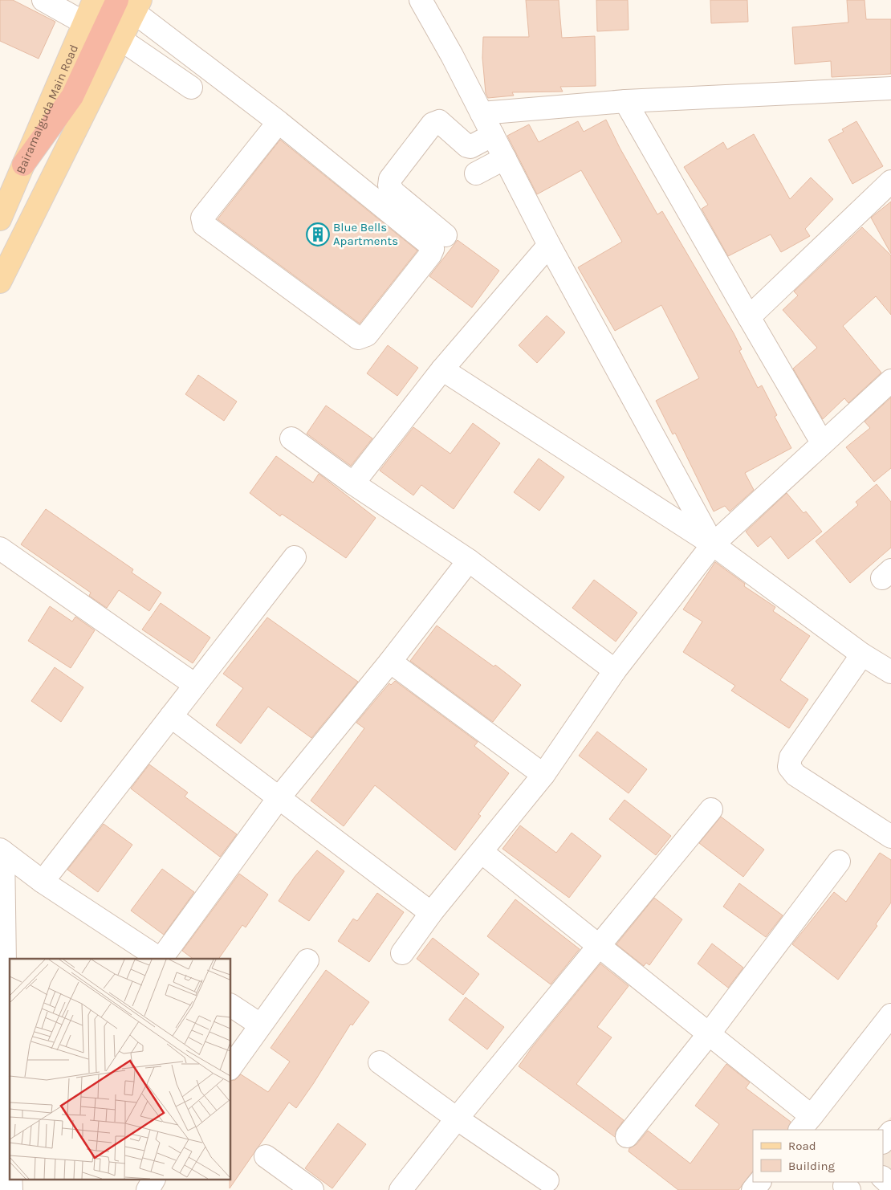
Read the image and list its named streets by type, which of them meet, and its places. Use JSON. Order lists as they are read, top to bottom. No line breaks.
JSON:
{"streets":{"main road":["Bairamalguda Main Road"]},"places":{"building":["Blue Bells Apartments"]},"legend":["Road","Building"]}
